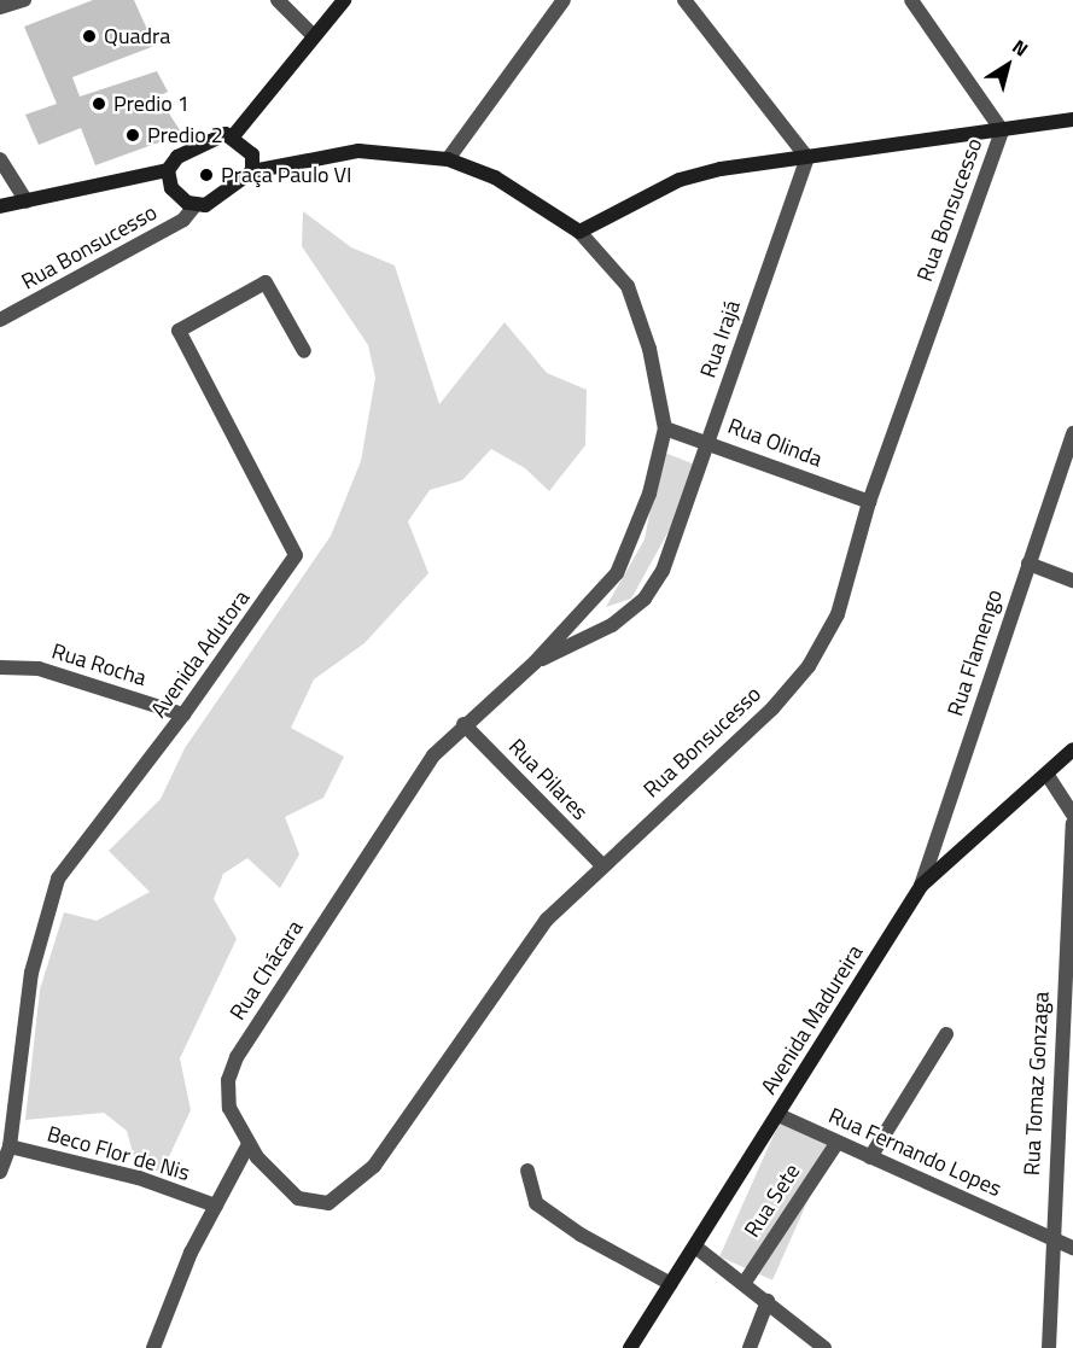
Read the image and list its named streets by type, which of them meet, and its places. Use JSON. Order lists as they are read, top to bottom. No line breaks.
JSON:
{"streets":{"street":["Rua Bonsucesso","Rua Irajá","Rua Olinda","Rua Flamengo","Avenida Adutora","Rua Rocha","Rua Pilares","Rua Chácara","Avenida Madureira","Rua Tomaz Gonzaga","Rua Fernando Lopes","Beco Flor de Nis","Rua Sete"]},"crossings":[["Rua Bonsucesso","Rua Olinda"],["Rua Bonsucesso","Rua Pilares"],["Rua Bonsucesso","Rua Chácara"],["Rua Irajá","Rua Olinda"],["Rua Irajá","Rua Chácara"],["Rua Flamengo","Avenida Madureira"],["Avenida Adutora","Rua Rocha"],["Avenida Adutora","Beco Flor de Nis"],["Rua Pilares","Rua Chácara"],["Avenida Madureira","Rua Fernando Lopes"],["Rua Tomaz Gonzaga","Rua Fernando Lopes"],["Rua Fernando Lopes","Rua Sete"]],"places":["Quadra","Predio 1","Predio 2","Praça Paulo VI"],"north":"top right"}
